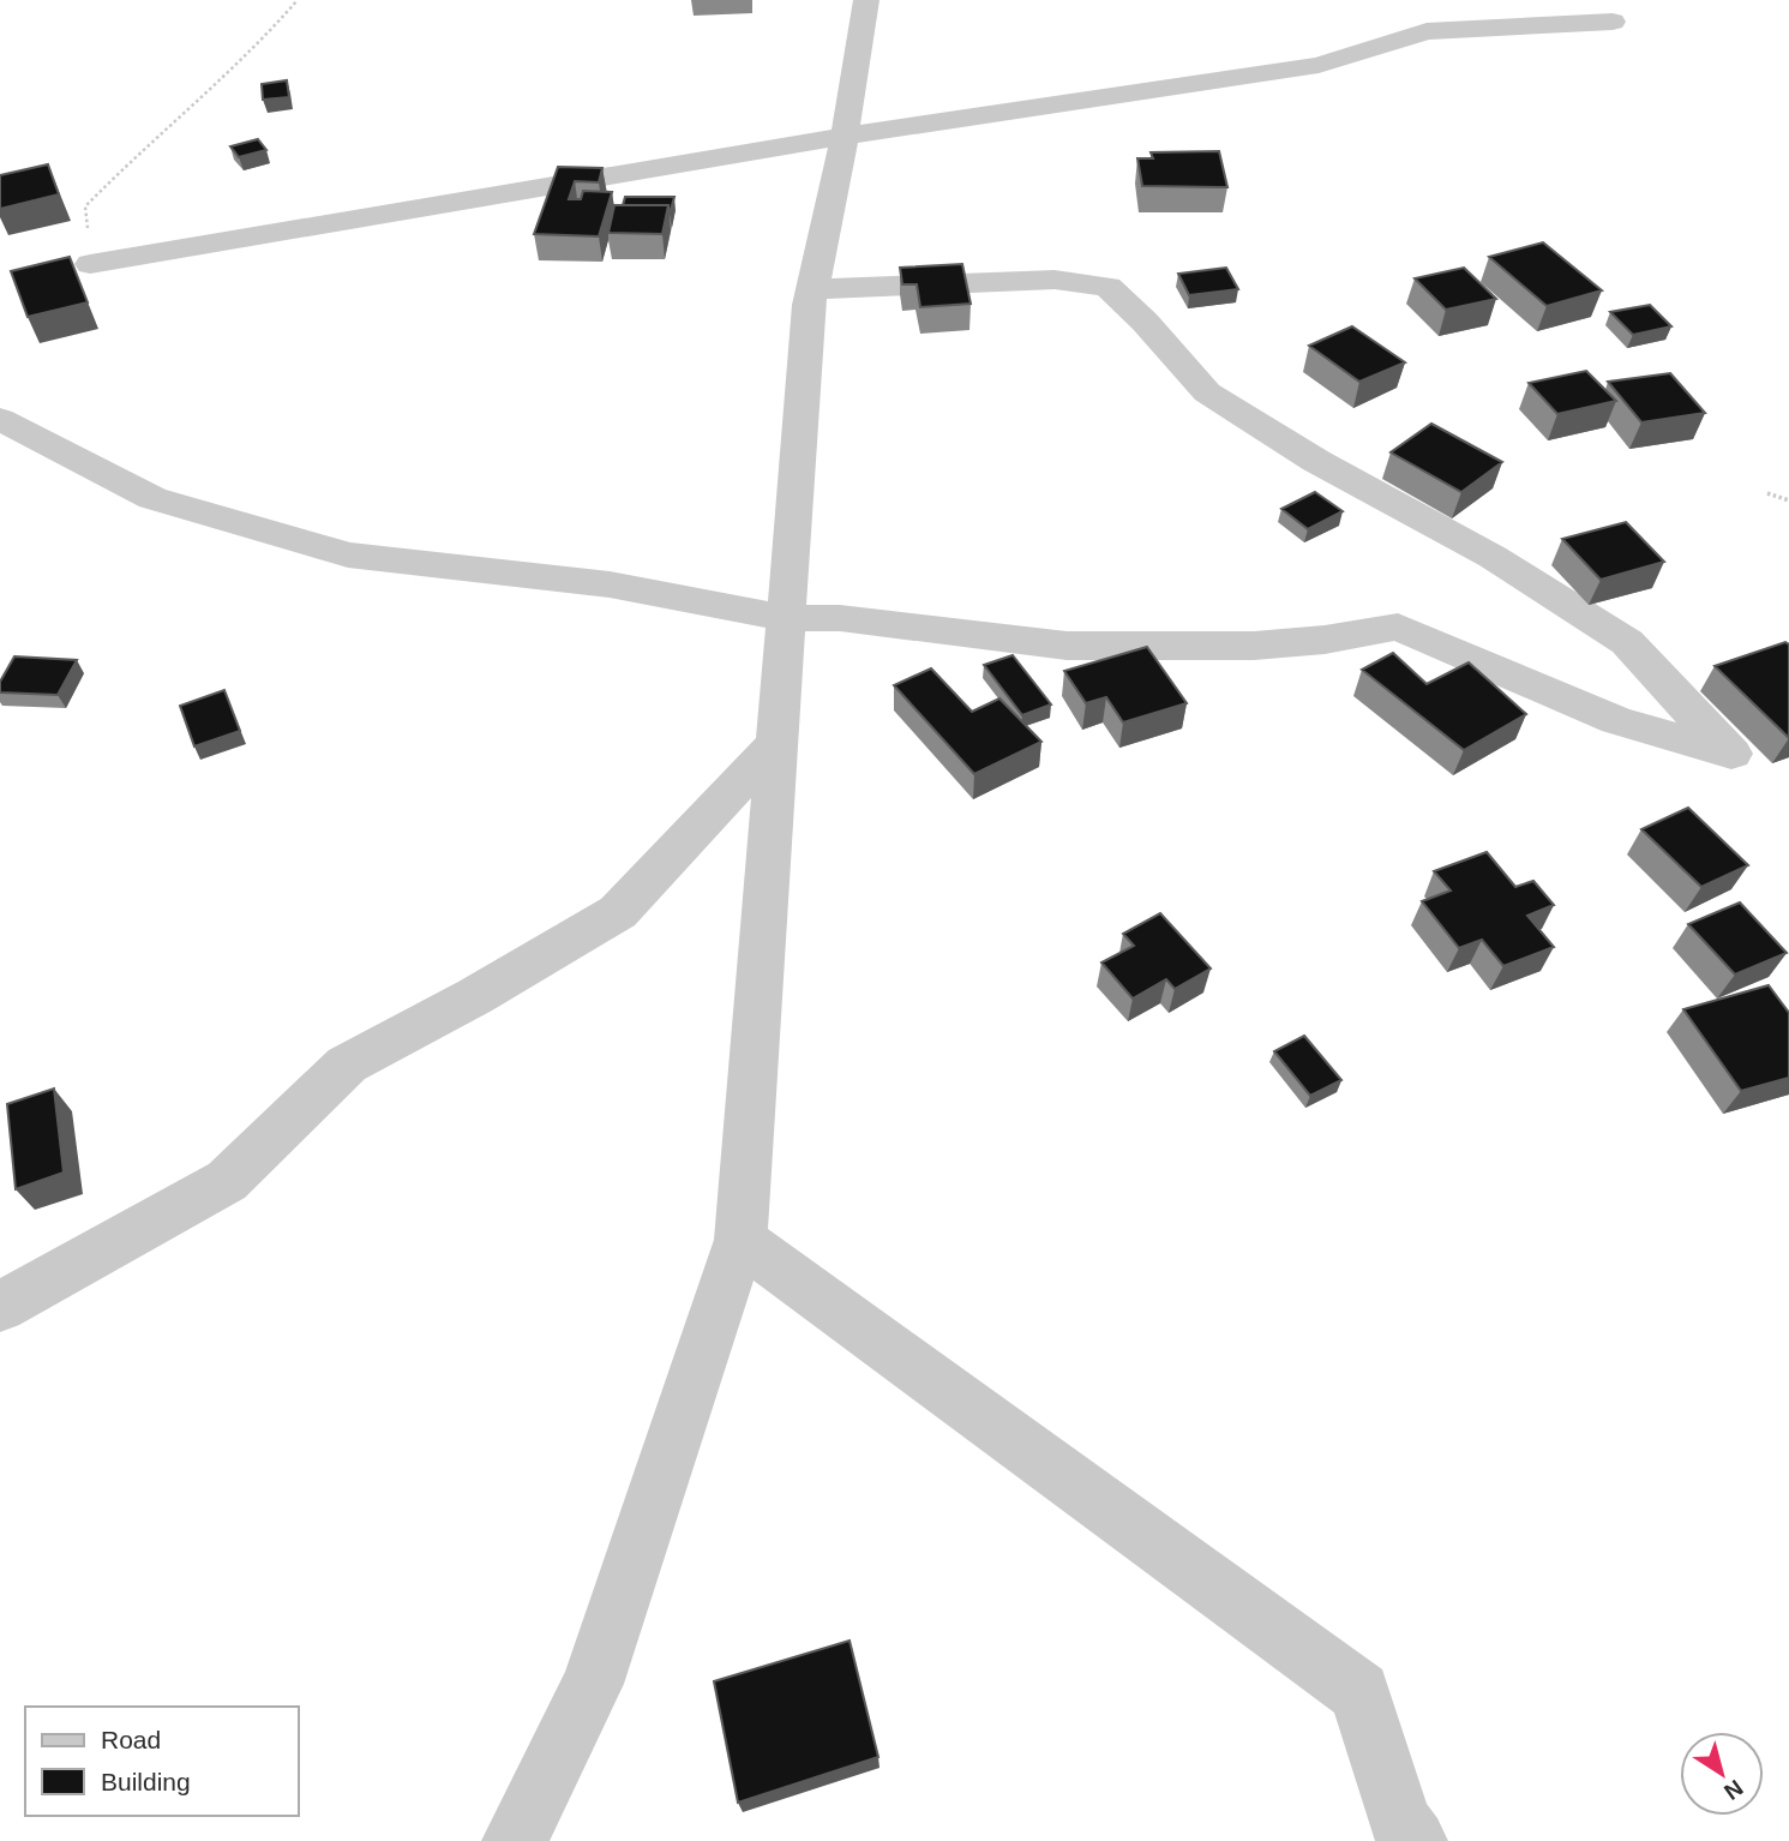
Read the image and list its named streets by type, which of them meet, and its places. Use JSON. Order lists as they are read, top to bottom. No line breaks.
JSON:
{"legend":["Road","Building"],"north":"bottom right"}
